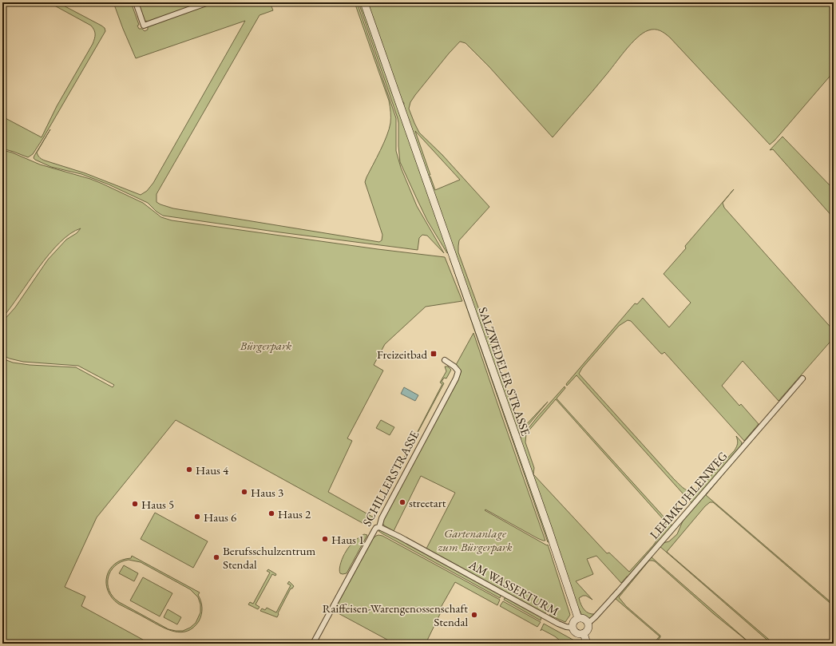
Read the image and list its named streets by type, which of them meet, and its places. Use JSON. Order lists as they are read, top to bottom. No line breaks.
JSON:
{"streets":{"main road":["SALZWEDELER STRASSE"],"street":["SCHILLERSTRASSE","LEHMKUHLENWEG","AM WASSERTURM"]},"crossings":[["SALZWEDELER STRASSE","LEHMKUHLENWEG"],["SALZWEDELER STRASSE","AM WASSERTURM"],["SCHILLERSTRASSE","AM WASSERTURM"],["LEHMKUHLENWEG","AM WASSERTURM"]],"parks":["Bürgerpark","Gartenanlage zum Bürgerpark"],"places":{"transit":["Freizeitbad"],"other":["Haus 4","Haus 3","streetart","Haus 5","Haus 2","Haus 6","Haus 1","Berufsschulzentrum Stendal","Raiffeisen-Warengenossenschaft Stendal"]}}
